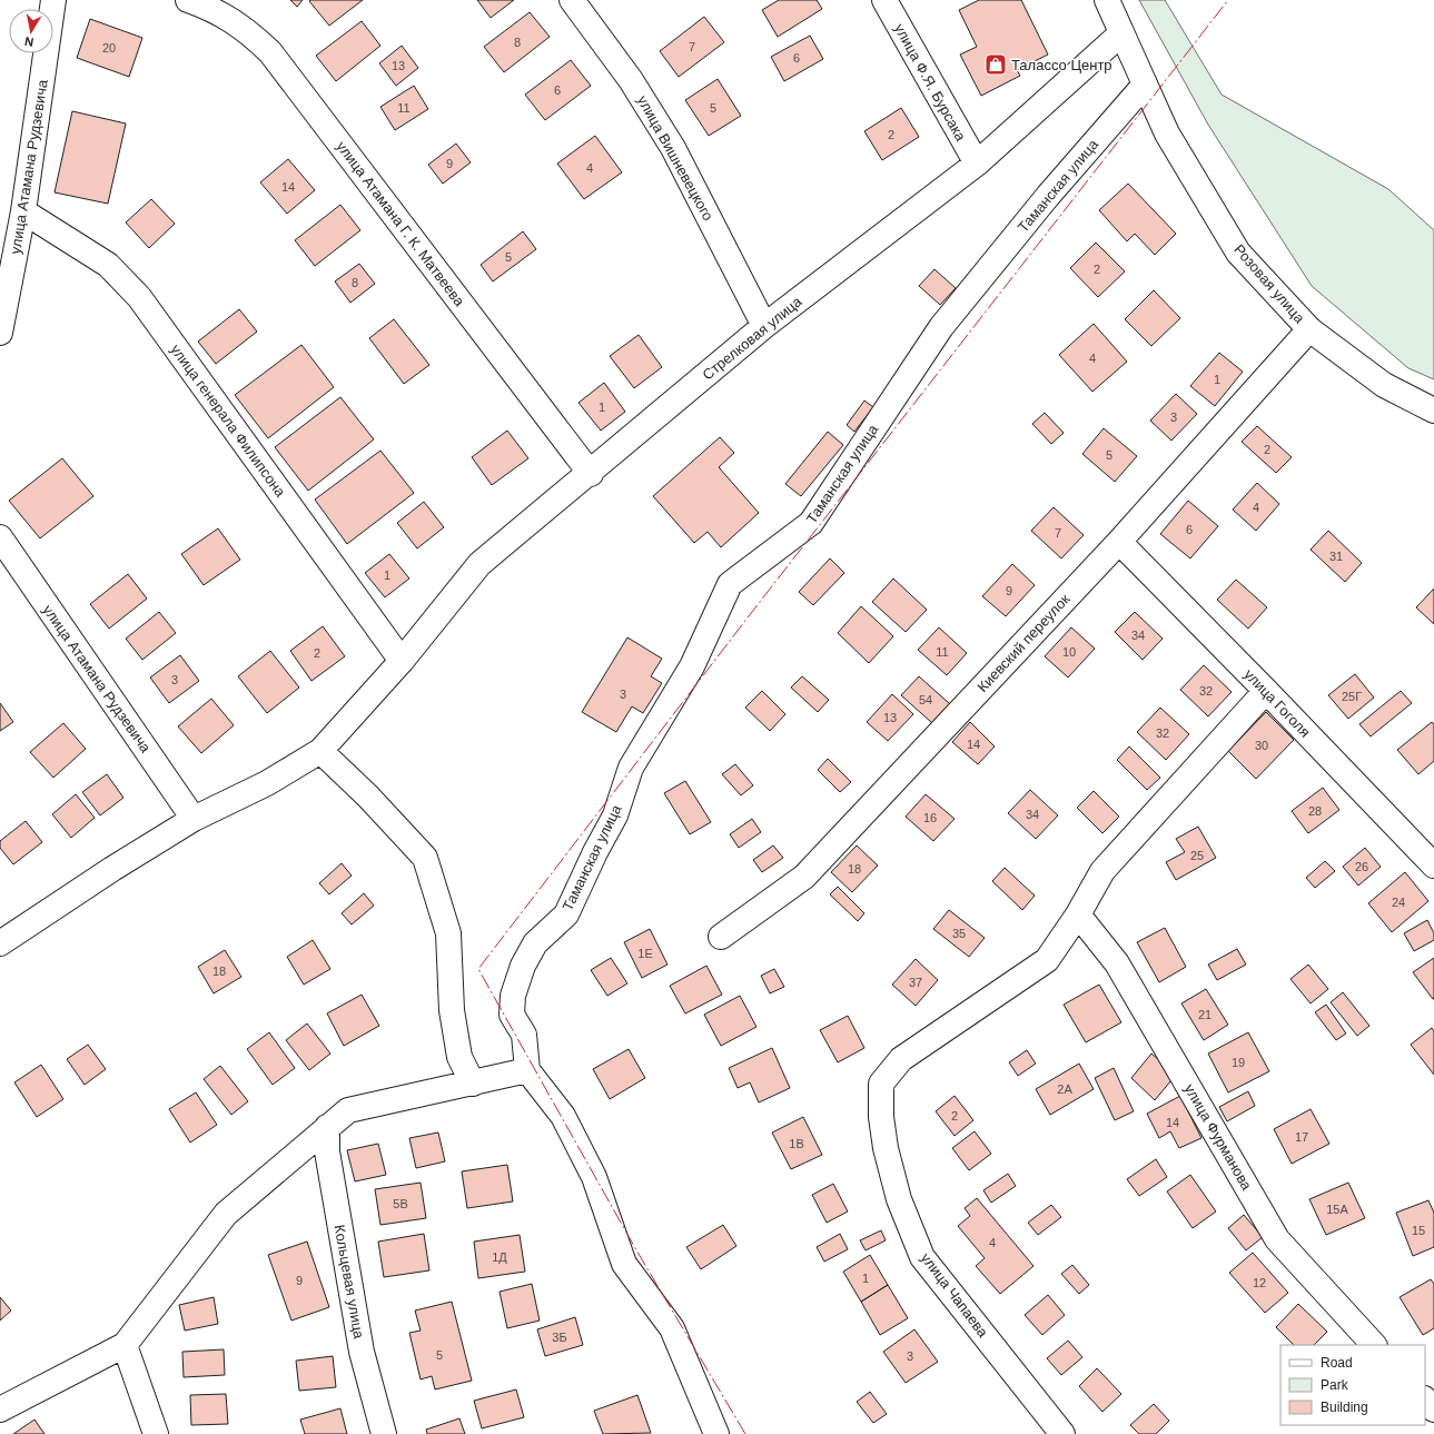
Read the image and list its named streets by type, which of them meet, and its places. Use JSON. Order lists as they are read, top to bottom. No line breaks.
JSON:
{"streets":{"street":["улица Ф.Я. Бурсака","улица Вишневецкого","улица Атамана Рудзевича","Таманская улица","улица Атамана Г. К. Матвеева","Розовая улица","Стрелковая улица","улица генерала Филипсона","Киевский переулок","улица Гоголя","улица Фурманова","Кольцевая улица","улица Чапаева"]},"crossings":[["улица Ф.Я. Бурсака","Стрелковая улица"],["улица Вишневецкого","Стрелковая улица"],["улица Атамана Рудзевича","Стрелковая улица"],["улица Атамана Рудзевича","улица генерала Филипсона"],["Таманская улица","Розовая улица"],["улица Атамана Г. К. Матвеева","Стрелковая улица"],["Розовая улица","Стрелковая улица"],["Розовая улица","Киевский переулок"],["Стрелковая улица","улица генерала Филипсона"],["Киевский переулок","улица Гоголя"],["улица Фурманова","улица Чапаева"]],"places":{"shop":["Талассо Центр"]},"house_numbers":["8","7","20","6","13","6","11","5","2","9","4","14","5","2","8","4","1","1","3","2","5","4","6","7","31","1","9","34","11","10","2","3","32","3","25Г","54","13","32","14","30","28","34","16","25","26","18","24","35","1Е","18","37","21","19","2А","2","14","17","1В","5В","15А","15","4","1Д","1","9","12","3Б","5","3"],"legend":["Road","Park","Building"],"north":"bottom"}
